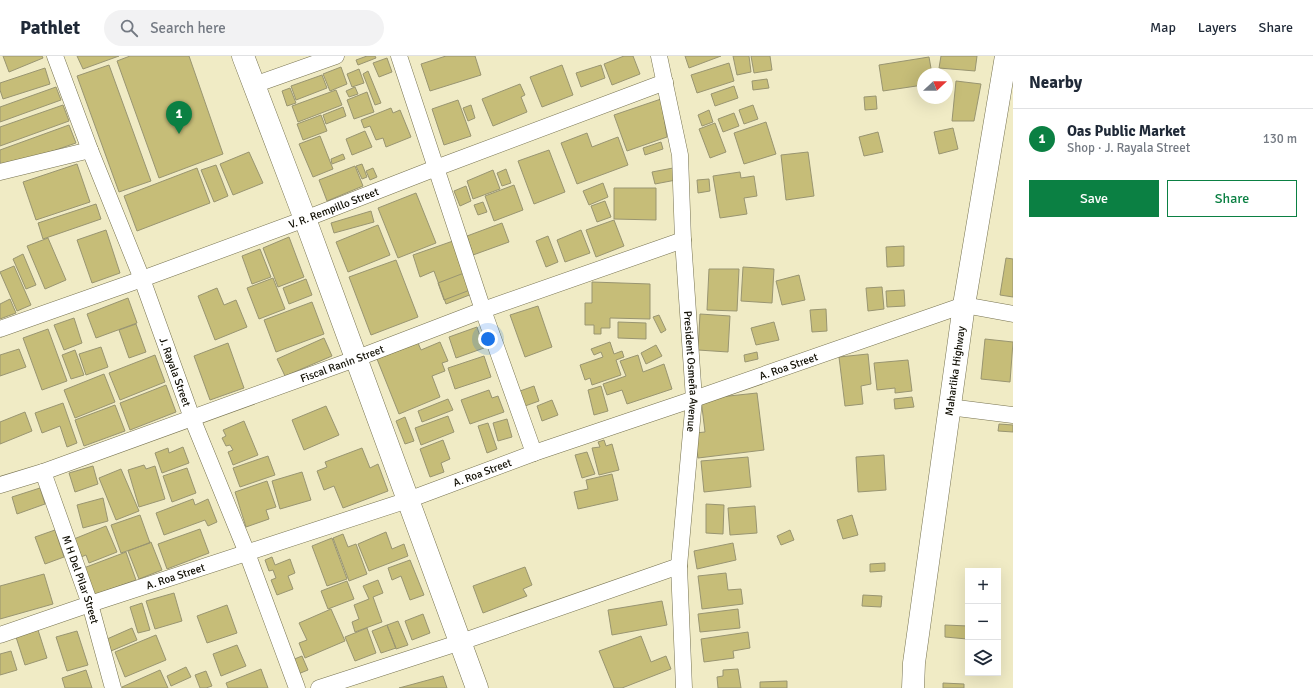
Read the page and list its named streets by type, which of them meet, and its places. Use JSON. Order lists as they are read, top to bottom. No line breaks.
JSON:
{"streets":{"main road":["Maharlika Highway"],"street":["V. R. Rempillo Street","Fiscal Ranin Street","A. Roa Street","President Osmeña Avenue","J. Rayala Street","M H Del Pilar Street"]},"crossings":[["V. R. Rempillo Street","President Osmeña Avenue"],["V. R. Rempillo Street","J. Rayala Street"],["Fiscal Ranin Street","President Osmeña Avenue"],["Fiscal Ranin Street","J. Rayala Street"],["Fiscal Ranin Street","M H Del Pilar Street"],["A. Roa Street","President Osmeña Avenue"],["A. Roa Street","Maharlika Highway"],["A. Roa Street","J. Rayala Street"],["A. Roa Street","M H Del Pilar Street"]],"north":"right","page":{"header":"Pathlet","search":"Search here","nav":["Map","Layers","Share"],"heading":"Nearby","pins":"1","list":[{"mark":"1","name":"Oas Public Market","note":"Shop · J. Rayala Street","value":"130 m"}],"buttons":["Save","Share"],"map_buttons":["+","−"]}}
